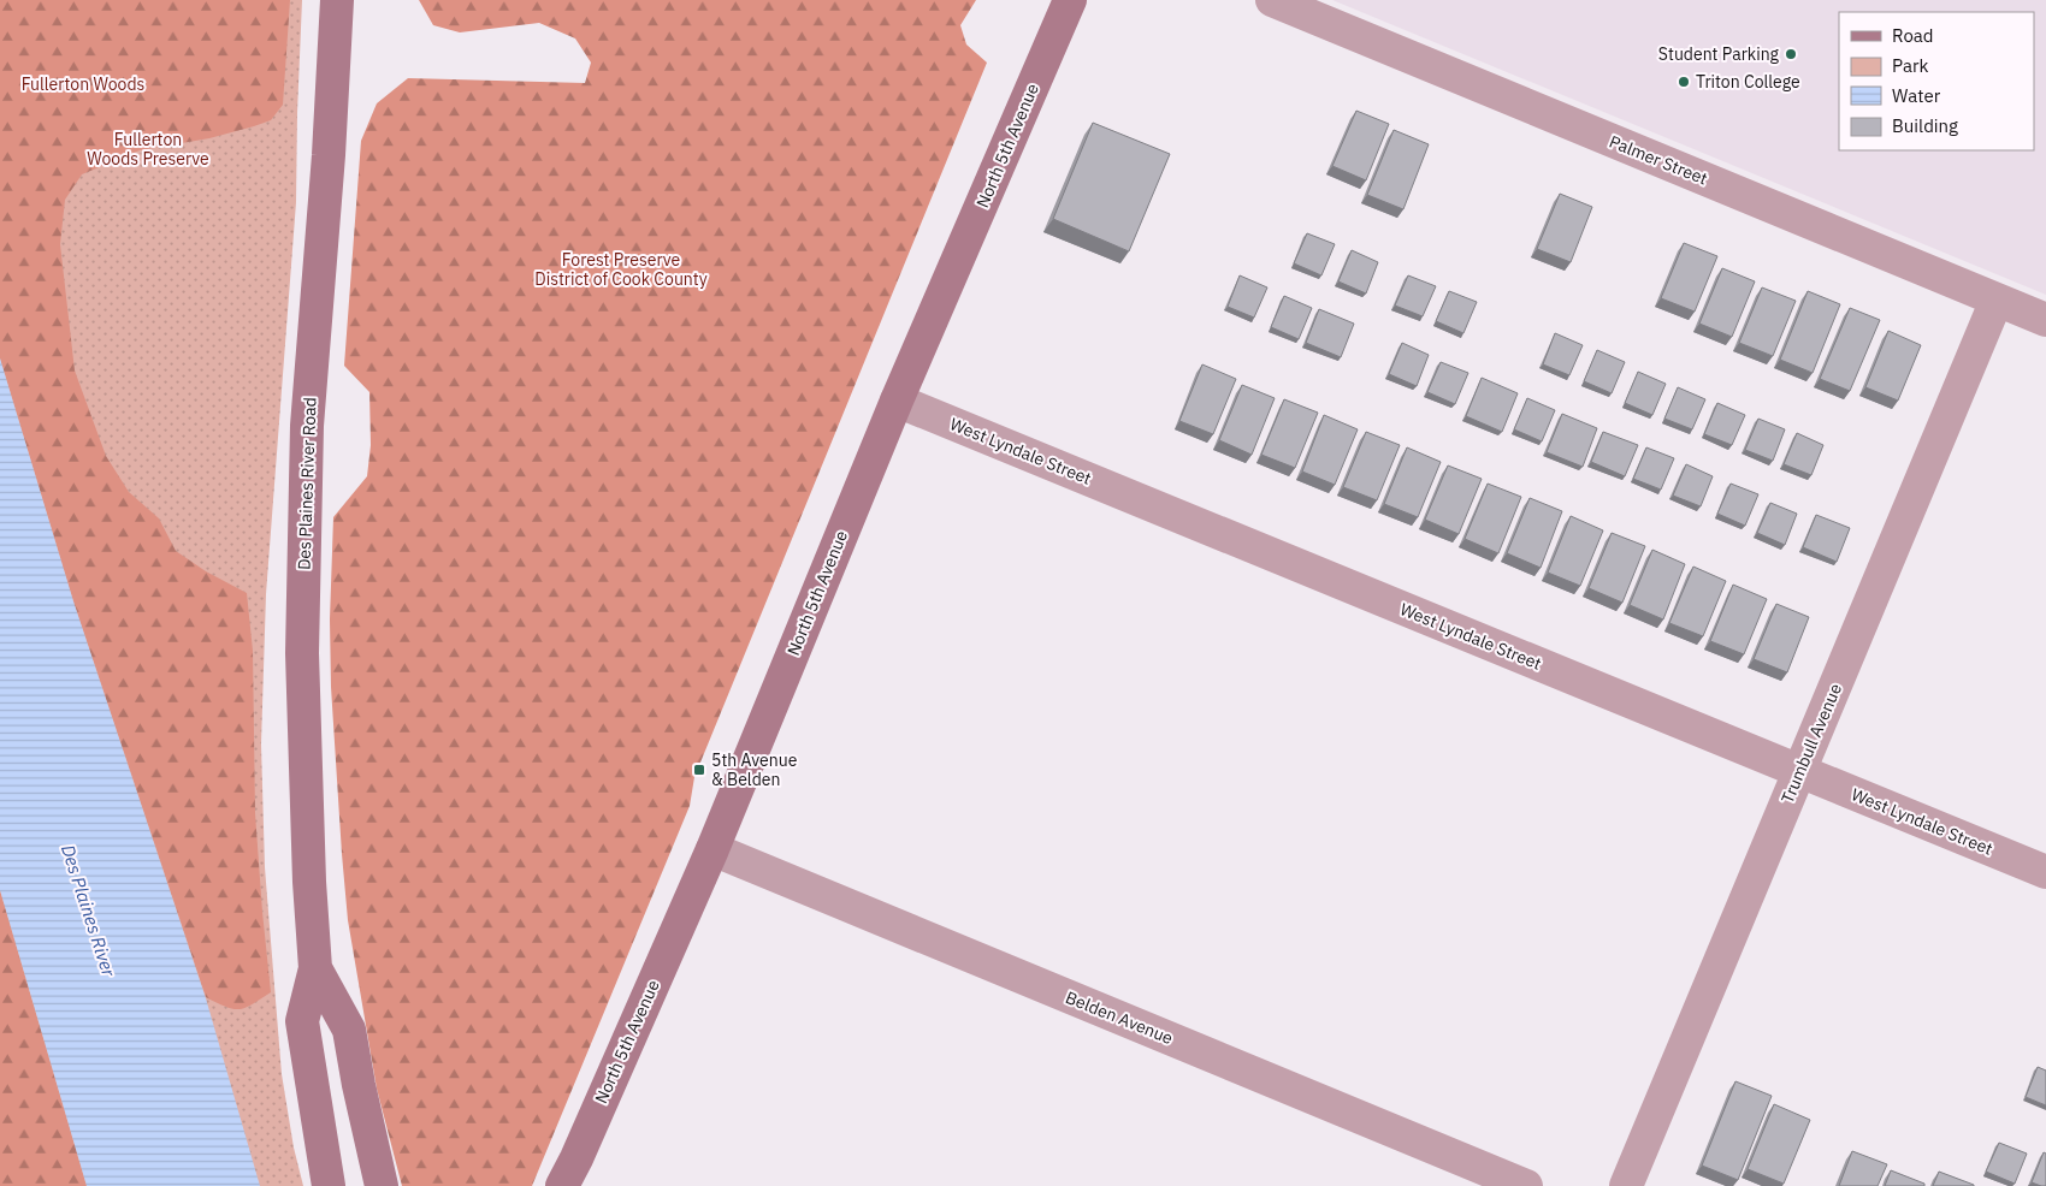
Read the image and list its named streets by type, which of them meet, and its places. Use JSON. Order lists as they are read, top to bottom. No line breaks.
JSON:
{"streets":{"main road":["North 5th Avenue","Des Plaines River Road"],"street":["Palmer Street","West Lyndale Street","Trumbull Avenue","Belden Avenue"]},"crossings":[["North 5th Avenue","West Lyndale Street"],["North 5th Avenue","Belden Avenue"],["Palmer Street","Trumbull Avenue"],["West Lyndale Street","Trumbull Avenue"]],"water":["Des Plaines River"],"parks":["Fullerton Woods","Fullerton Woods Preserve","Forest Preserve District of Cook County"],"places":{"other":["Student Parking","Triton College"],"transit":["5th Avenue & Belden"]},"legend":["Road","Park","Water","Building"]}
